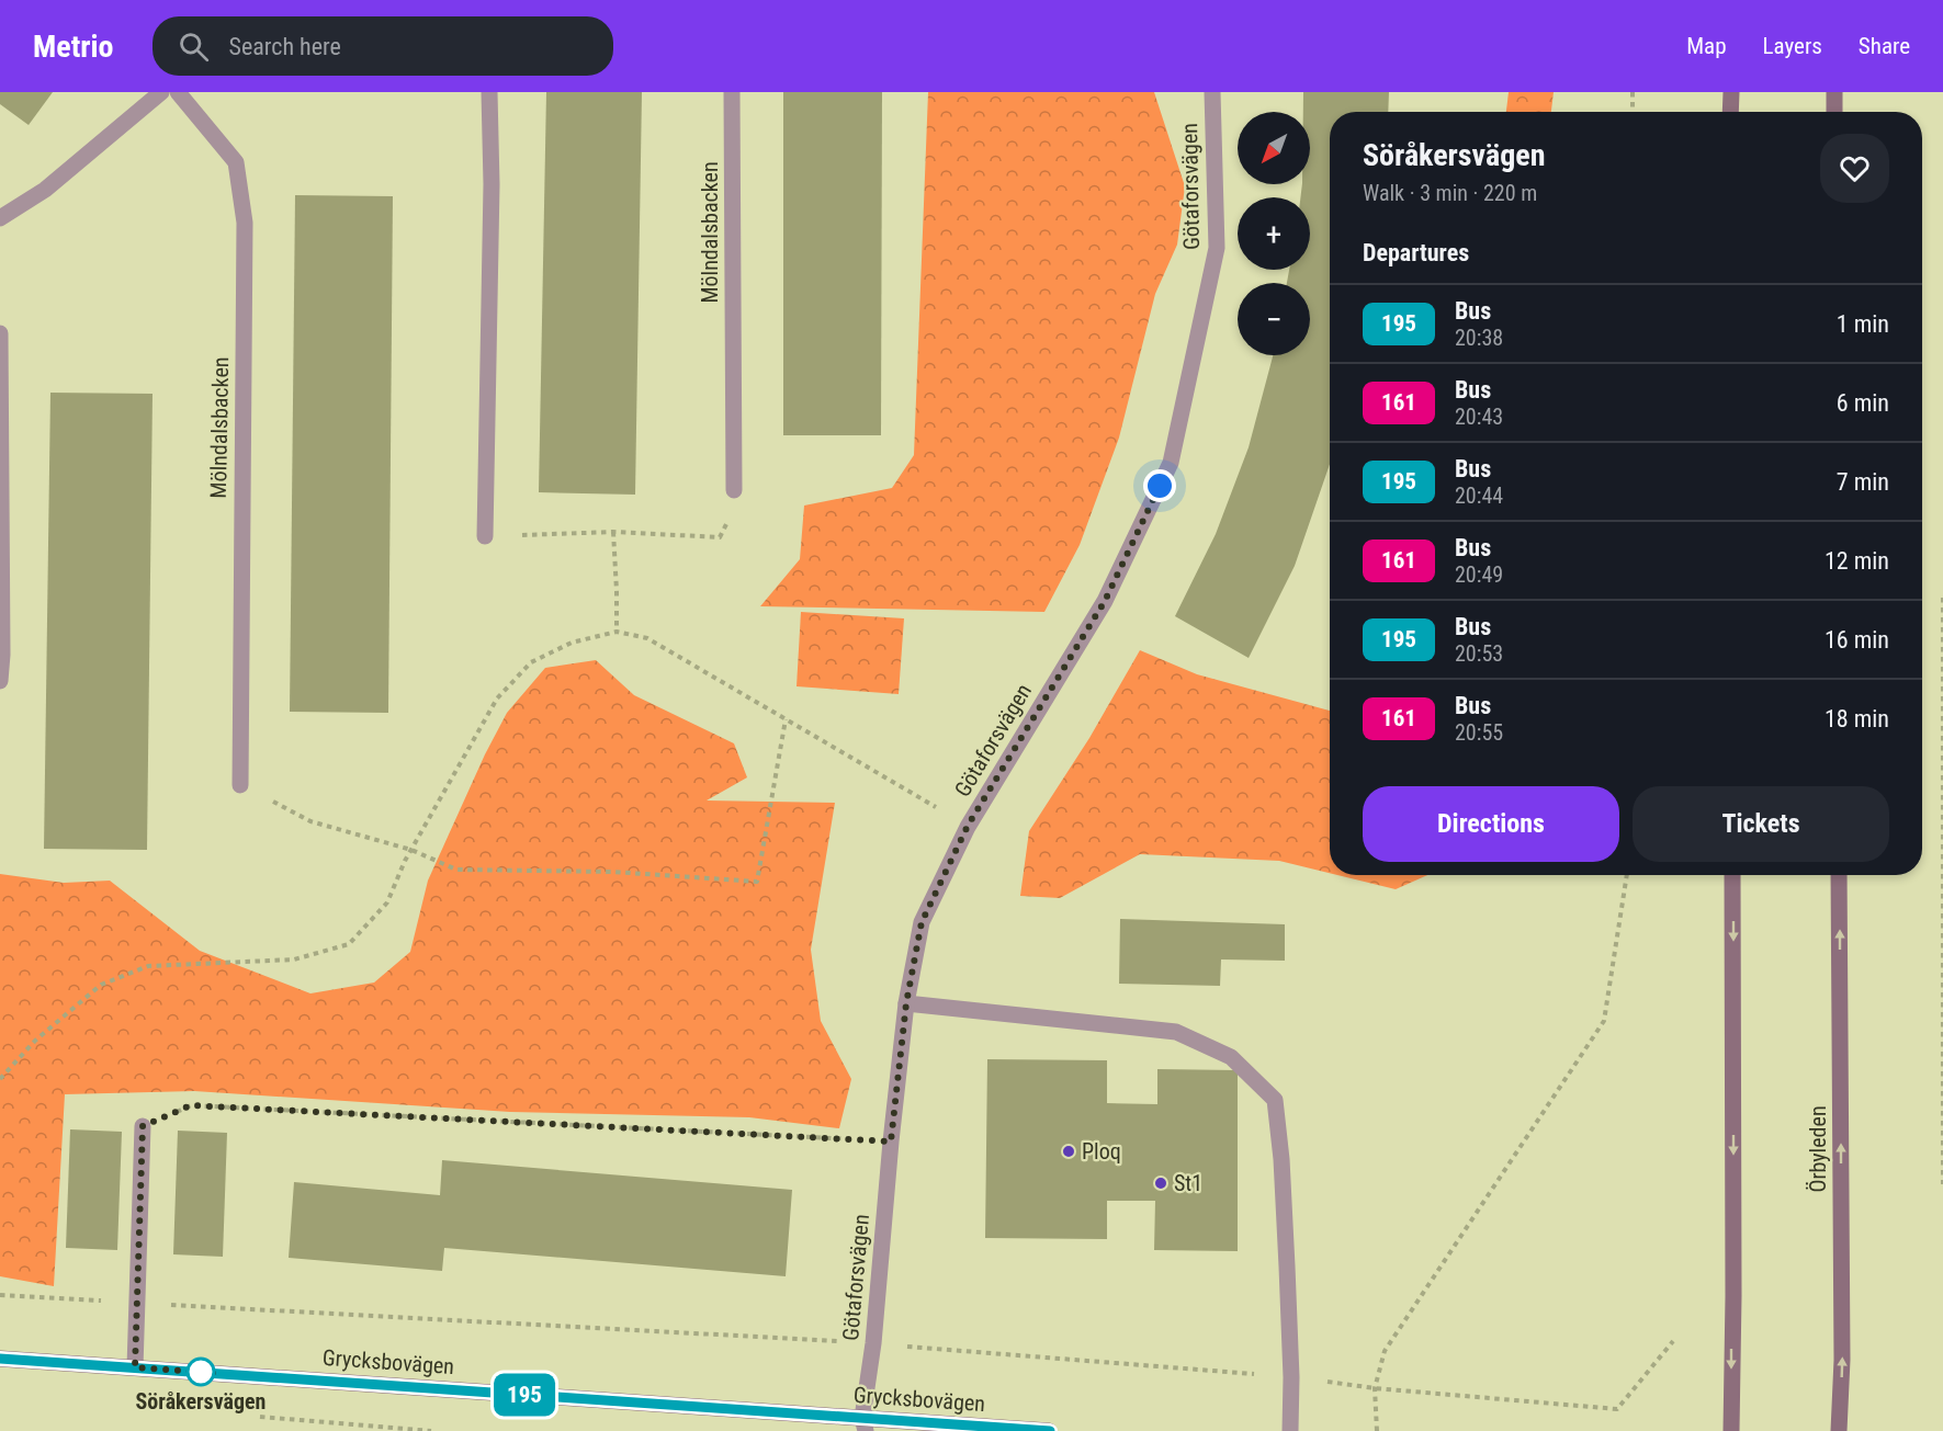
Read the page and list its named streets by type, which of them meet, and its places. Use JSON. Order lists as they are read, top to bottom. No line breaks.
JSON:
{"streets":{"main road":["Örbyleden","Grycksbovägen"],"street":["Götaforsvägen","Mölndalsbacken"]},"crossings":[["Götaforsvägen","Grycksbovägen"]],"places":["Ploq","St1","Söråkersvägen"],"lines":["bus line 195"],"north":"bottom left","page":{"header":"Metrio","search":"Search here","nav":["Map","Layers","Share"],"on_map":"195","map_buttons":["+","−"],"heading":[["Söråkersvägen","Walk · 3 min · 220 m"],"Departures"],"list":[{"mark":"195","name":"Bus","note":"20:38","value":"1 min"},{"mark":"161","name":"Bus","note":"20:43","value":"6 min"},{"mark":"195","name":"Bus","note":"20:44","value":"7 min"},{"mark":"161","name":"Bus","note":"20:49","value":"12 min"},{"mark":"195","name":"Bus","note":"20:53","value":"16 min"},{"mark":"161","name":"Bus","note":"20:55","value":"18 min"}],"buttons":["Directions","Tickets"]}}
